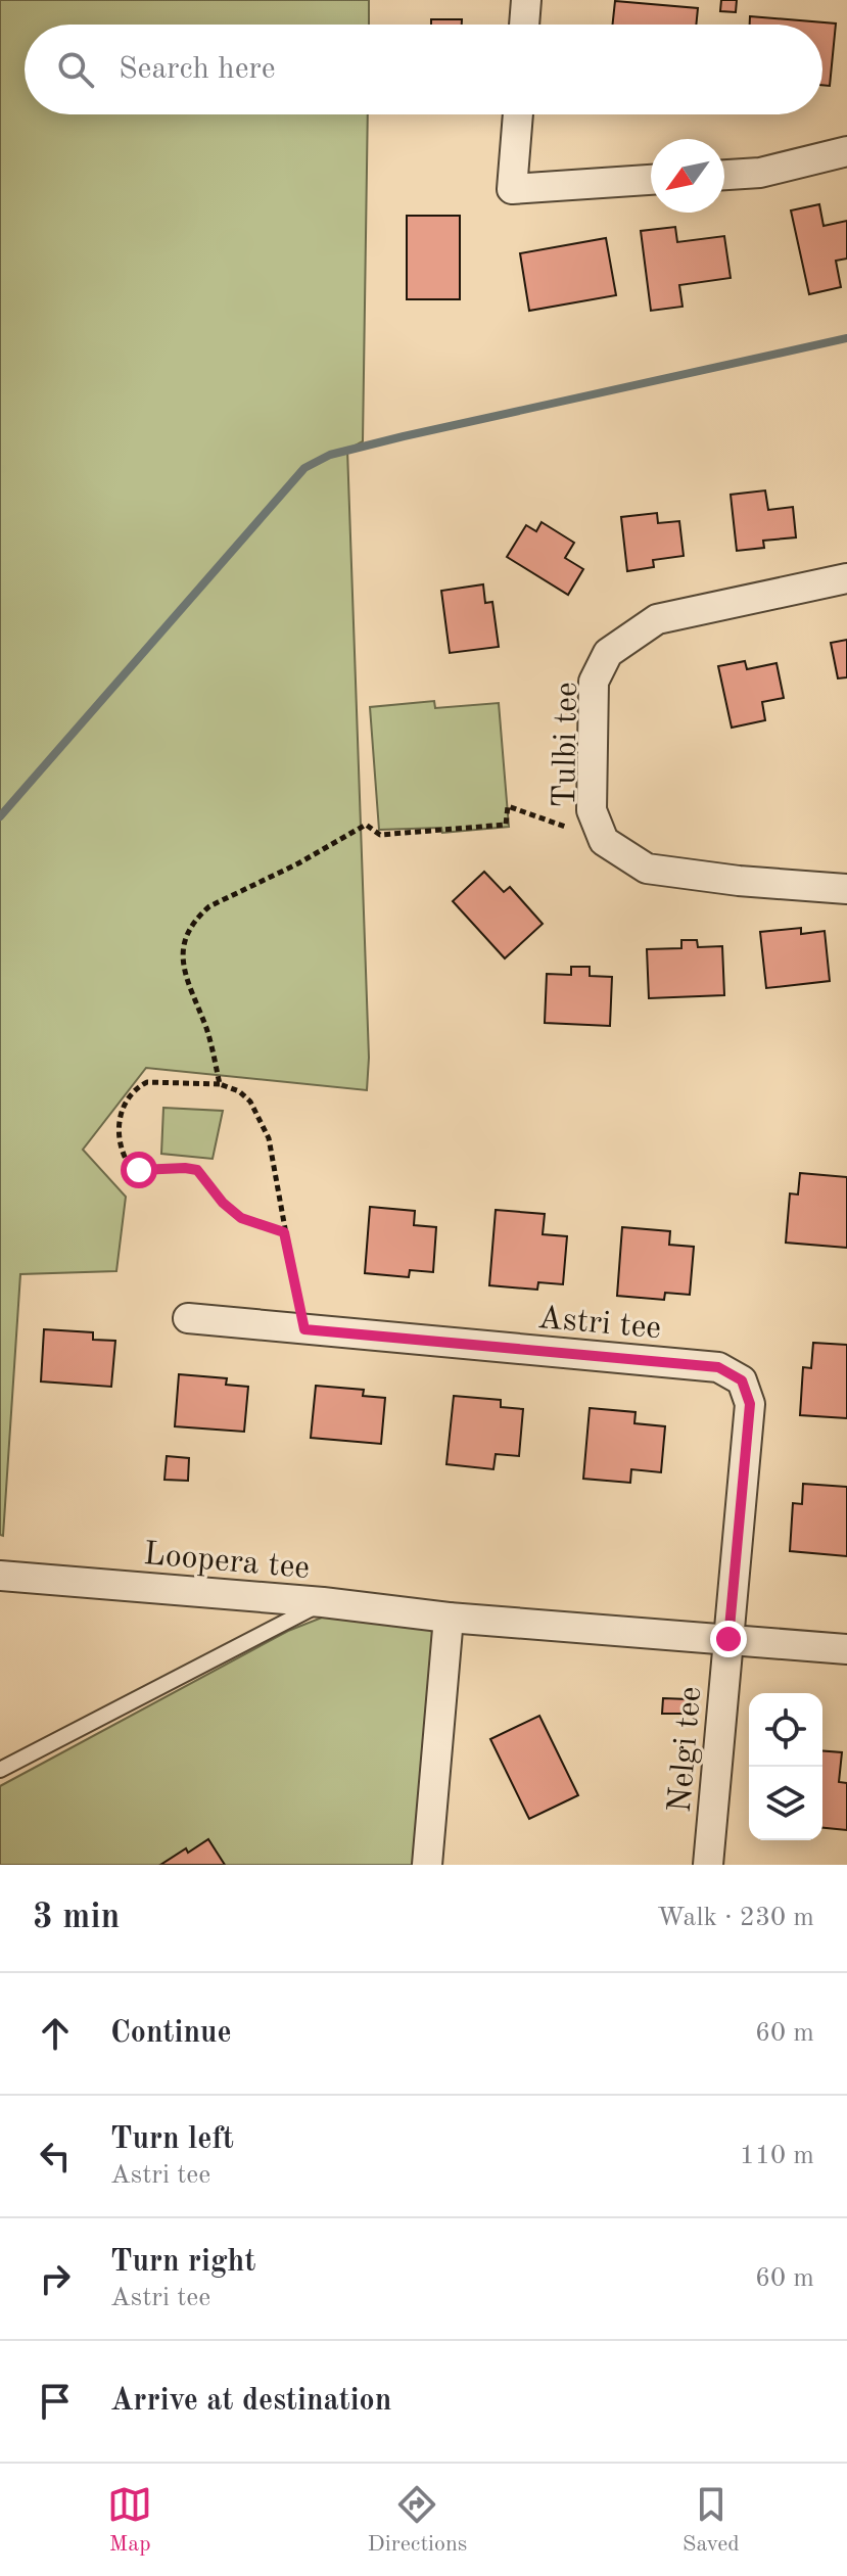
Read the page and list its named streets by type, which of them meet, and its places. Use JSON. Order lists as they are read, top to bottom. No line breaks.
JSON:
{"streets":{"street":["Tulbi tee","Astri tee","Loopera tee","Nelgi tee"]},"crossings":[["Astri tee","Loopera tee"],["Astri tee","Nelgi tee"],["Loopera tee","Nelgi tee"]],"north":"bottom left","page":{"search":"Search here","heading":["3 min","Walk · 230 m"],"list":[["Continue","60 m"],["Turn left","Astri tee","110 m"],["Turn right","Astri tee","60 m"],"Arrive at destination"],"nav":["Map","Directions","Saved"]}}
